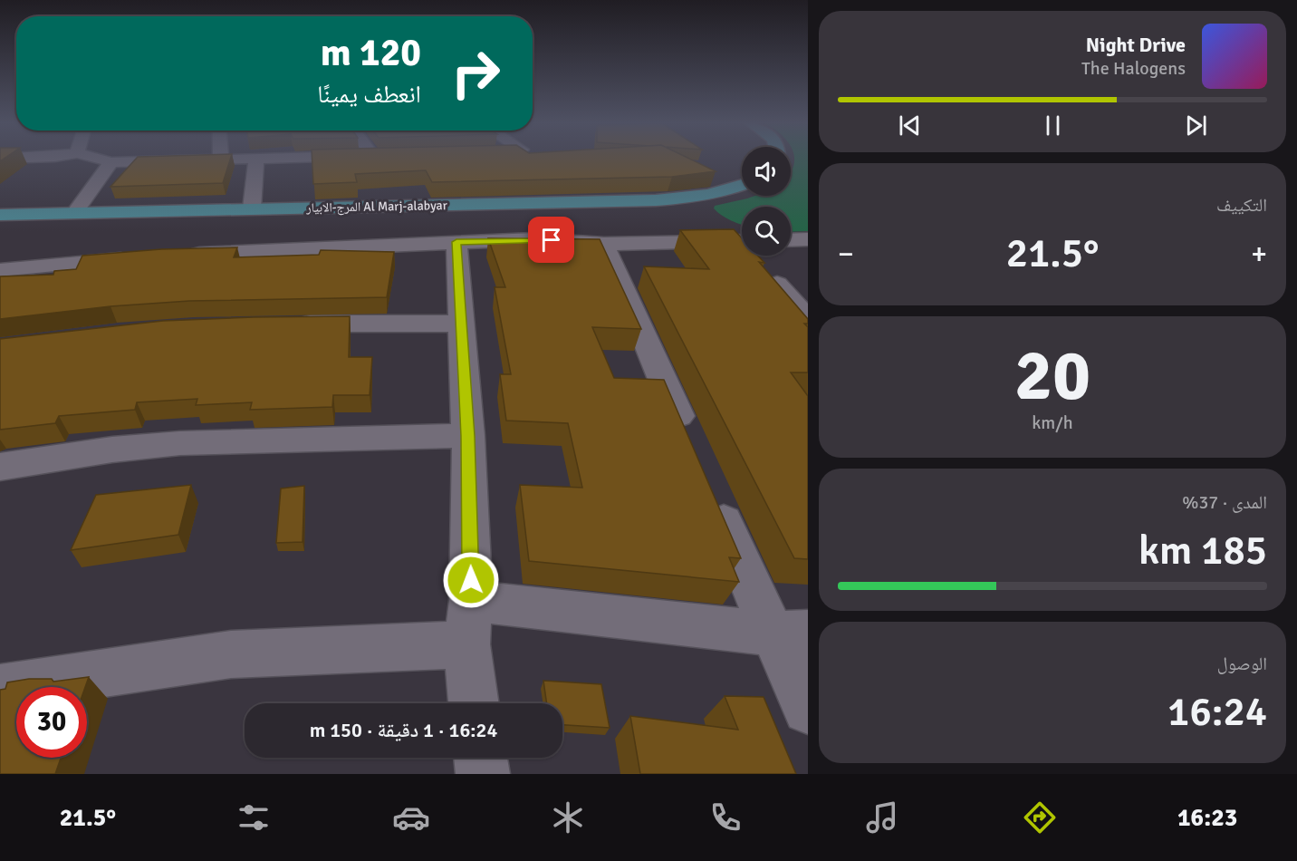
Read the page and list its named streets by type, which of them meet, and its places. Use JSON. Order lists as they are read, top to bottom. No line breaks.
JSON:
{"streets":{"main road":["المرج-الابيار Al Marj-alabyar"]},"page":{"turn":["120 m","انعطف يمينًا"],"song":["Night Drive","The Halogens"],"tile":["التكييف",["20","km/h"],["المدى · 37%","185 km"],["الوصول","16:24"]],"heat":["−","21.5°","+"],"limit":"30","trip":"16:24 · 1 دقيقة · 150 m","tabs":["16:23","21.5°"]}}
